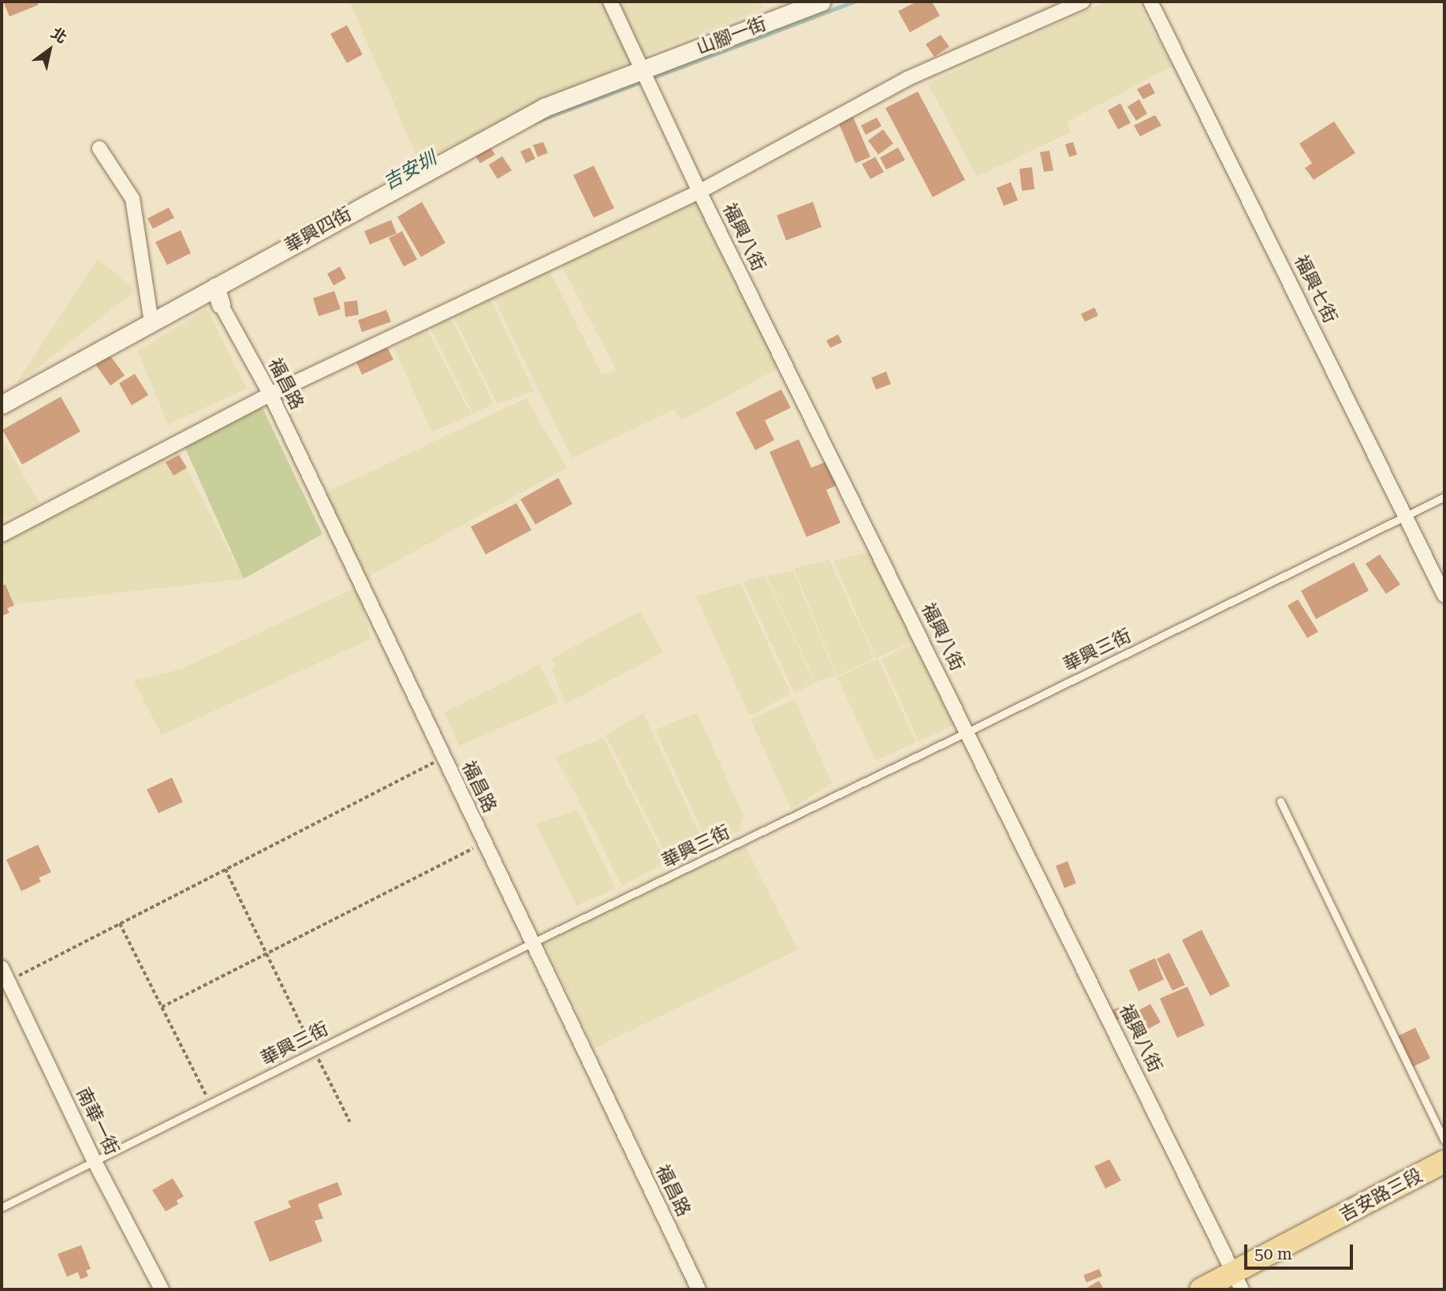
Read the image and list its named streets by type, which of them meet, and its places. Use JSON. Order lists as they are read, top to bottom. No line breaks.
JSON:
{"streets":{"main road":["吉安路三段"],"street":["山腳一街","華興四街","福興八街","福興七街","福昌路","南華一街"],"lane":["華興三街"]},"crossings":[["山腳一街","華興四街"],["山腳一街","福興八街"],["華興四街","福興八街"],["華興四街","福昌路"],["福興八街","華興三街"],["福興八街","吉安路三段"],["福興七街","華興三街"],["福昌路","華興三街"],["華興三街","南華一街"]],"water":["吉安圳"],"scale_bar":"50 m","north":"top right"}
